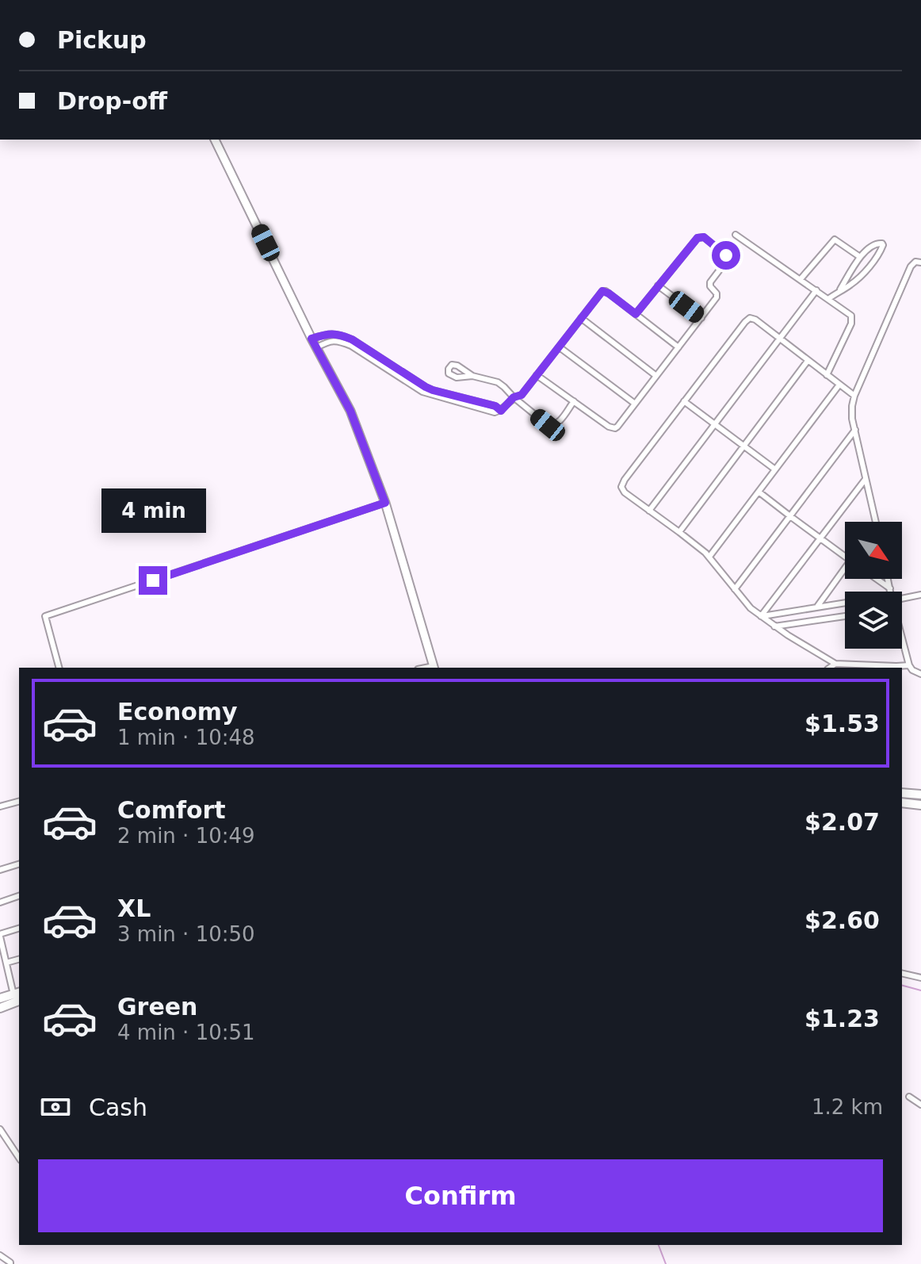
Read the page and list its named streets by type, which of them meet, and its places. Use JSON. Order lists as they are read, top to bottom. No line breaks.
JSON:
{"north":"bottom right","page":{"banner":["Pickup","Drop-off"],"bubble":"4 min","list":[{"name":"Economy","note":"1 min · 10:48","value":"$1.53"},{"name":"Comfort","note":"2 min · 10:49","value":"$2.07"},{"name":"XL","note":"3 min · 10:50","value":"$2.60"},{"name":"Green","note":"4 min · 10:51","value":"$1.23"}],"pay":["Cash","1.2 km"],"buttons":"Confirm"}}
